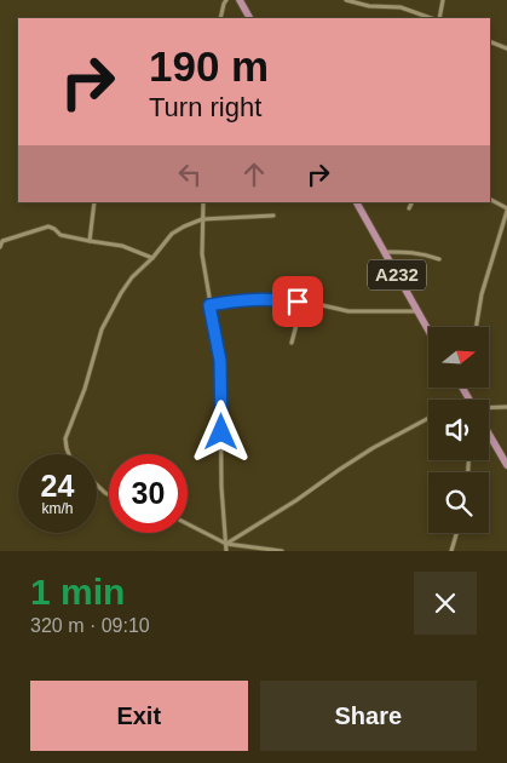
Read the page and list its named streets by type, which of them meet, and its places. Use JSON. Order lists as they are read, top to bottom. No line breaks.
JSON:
{"streets":{"main road":["A232"]},"north":"right","page":{"turn":["190 m","Turn right"],"speed":"24 km/h","limit":"30","heading":["1 min","320 m · 09:10"],"buttons":["Exit","Share"]}}
